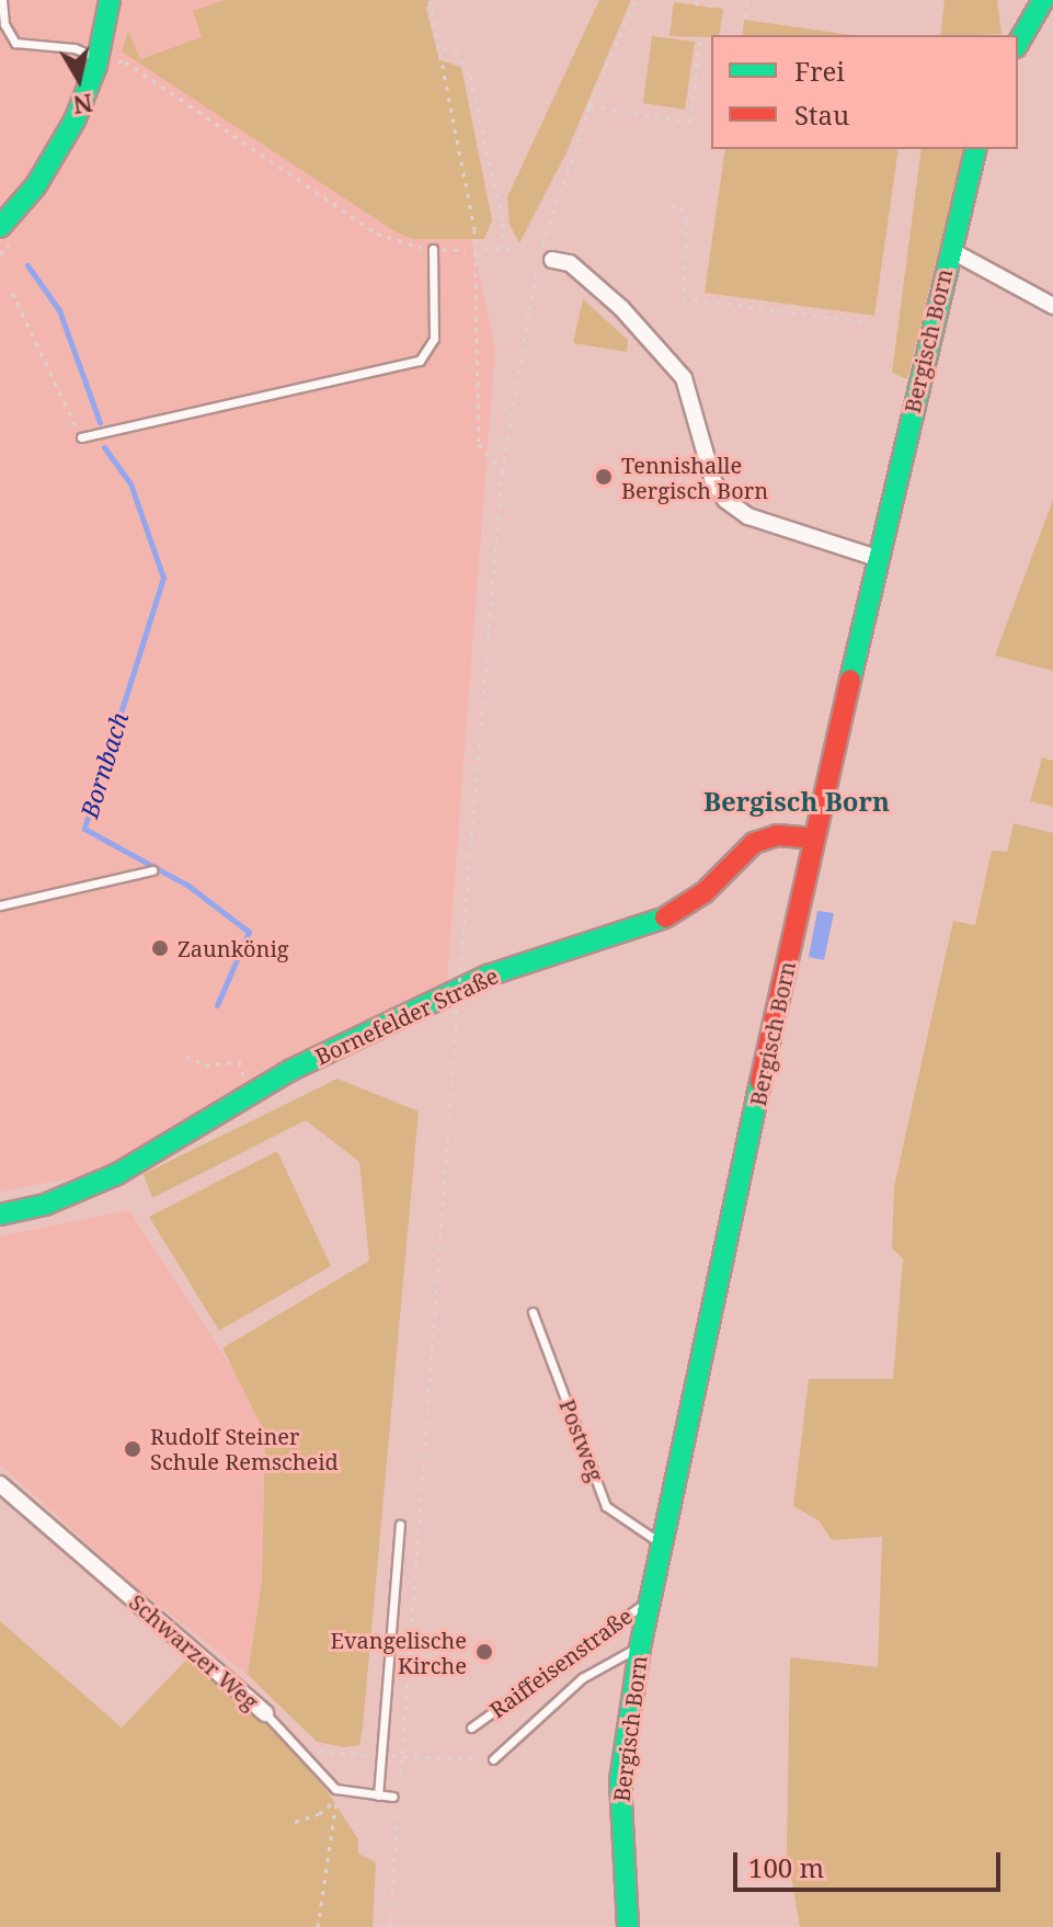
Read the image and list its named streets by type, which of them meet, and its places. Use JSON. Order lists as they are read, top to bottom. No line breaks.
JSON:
{"streets":{"main road":["Bergisch Born","Bornefelder Straße"],"street":["Schwarzer Weg"],"lane":["Postweg","Raiffeisenstraße"]},"crossings":[["Bergisch Born","Bornefelder Straße"],["Bergisch Born","Postweg"],["Bergisch Born","Raiffeisenstraße"]],"districts":["Bergisch Born"],"water":["Bornbach"],"places":["Tennishalle Bergisch Born","Zaunkönig","Rudolf Steiner Schule Remscheid","Evangelische Kirche"],"legend":["Frei","Stau"],"scale_bar":"100 m","north":"bottom"}
